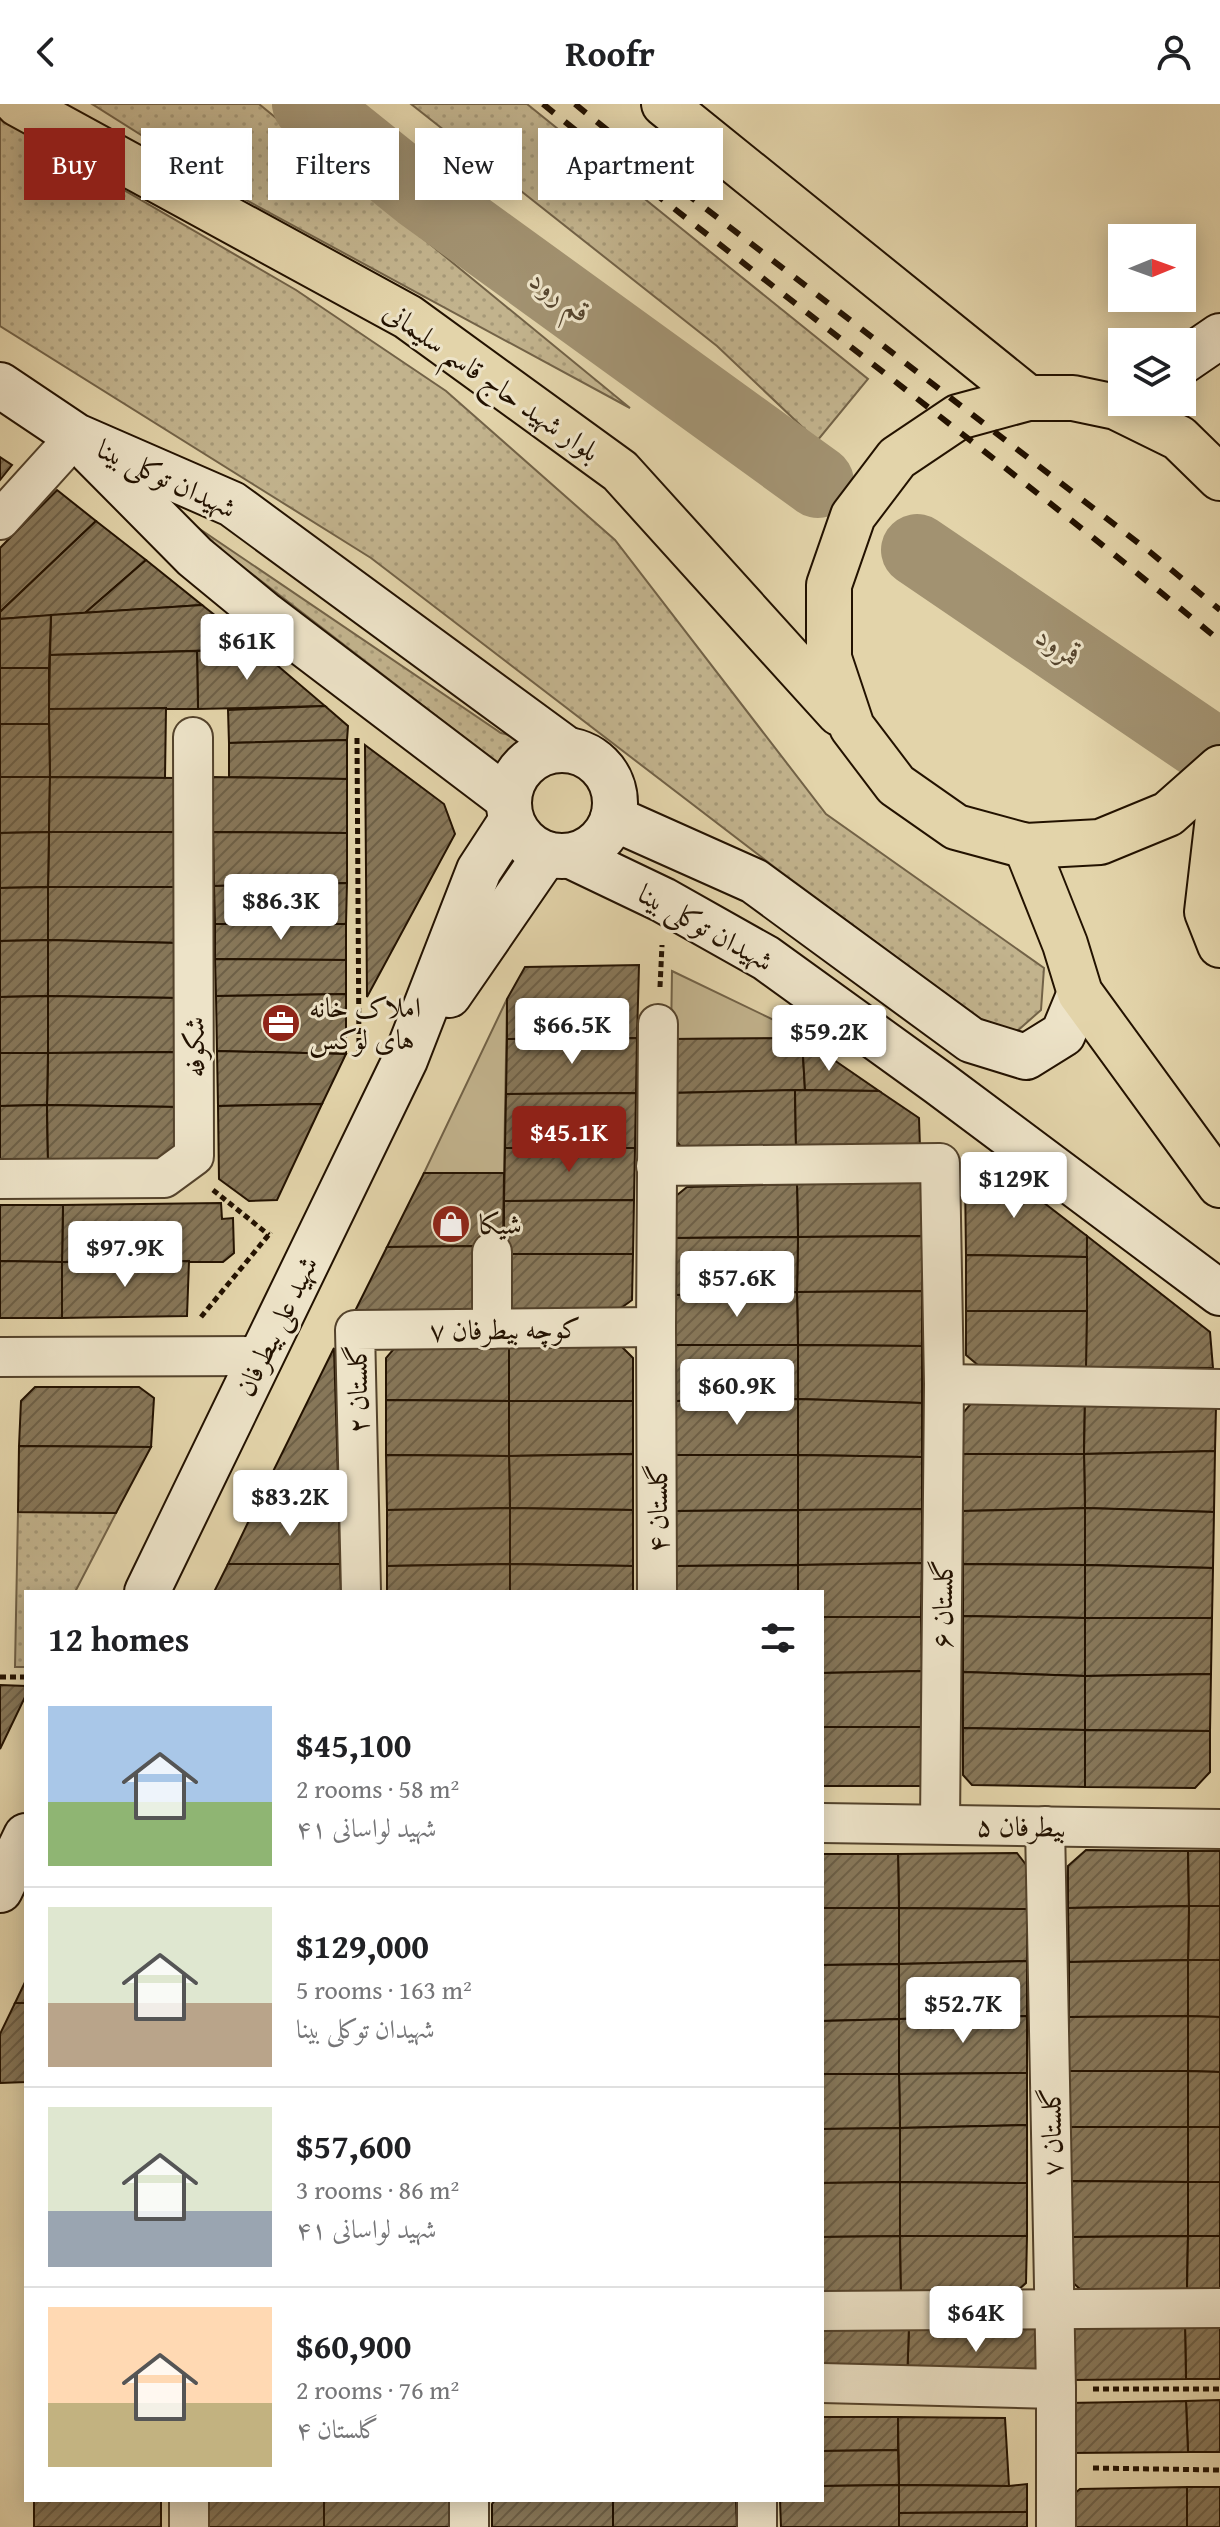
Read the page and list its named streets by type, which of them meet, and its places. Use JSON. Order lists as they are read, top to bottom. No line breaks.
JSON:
{"streets":{"main road":["بلوار شهید حاج قاسم سلیمانی","شهیدان توکلی بینا","شهید علی بیطرفان"],"street":["شکوفه","کوچه بیطرفان ۷","گلستان ۲","گلستان ۴","گلستان ۶","بیطرفان ۵","گلستان ۷"]},"crossings":[["شهیدان توکلی بینا","شهید علی بیطرفان"],["کوچه بیطرفان ۷","گلستان ۲"],["کوچه بیطرفان ۷","گلستان ۴"],["گلستان ۴","گلستان ۶"],["گلستان ۶","بیطرفان ۵"],["بیطرفان ۵","گلستان ۷"]],"water":["قم رود","قمرود"],"places":{"office":["املاک خانه های لوکس"],"shop":["شیکا"]},"north":"right","page":{"header":"Roofr","chip":["Buy","Rent","Filters","New","Apartment"],"price":["$61K","$86.3K","$66.5K","$59.2K","$45.1K","$129K","$97.9K","$57.6K","$60.9K","$83.2K","$52.7K","$64K"],"heading":"12 homes","list":[{"name":"$45,100","note":"2 rooms · 58 m² · شهید لواسانی ۴۱"},{"name":"$129,000","note":"5 rooms · 163 m² · شهیدان توکلی بینا"},{"name":"$57,600","note":"3 rooms · 86 m² · شهید لواسانی ۴۱"},{"name":"$60,900","note":"2 rooms · 76 m² · گلستان ۴"}]}}
